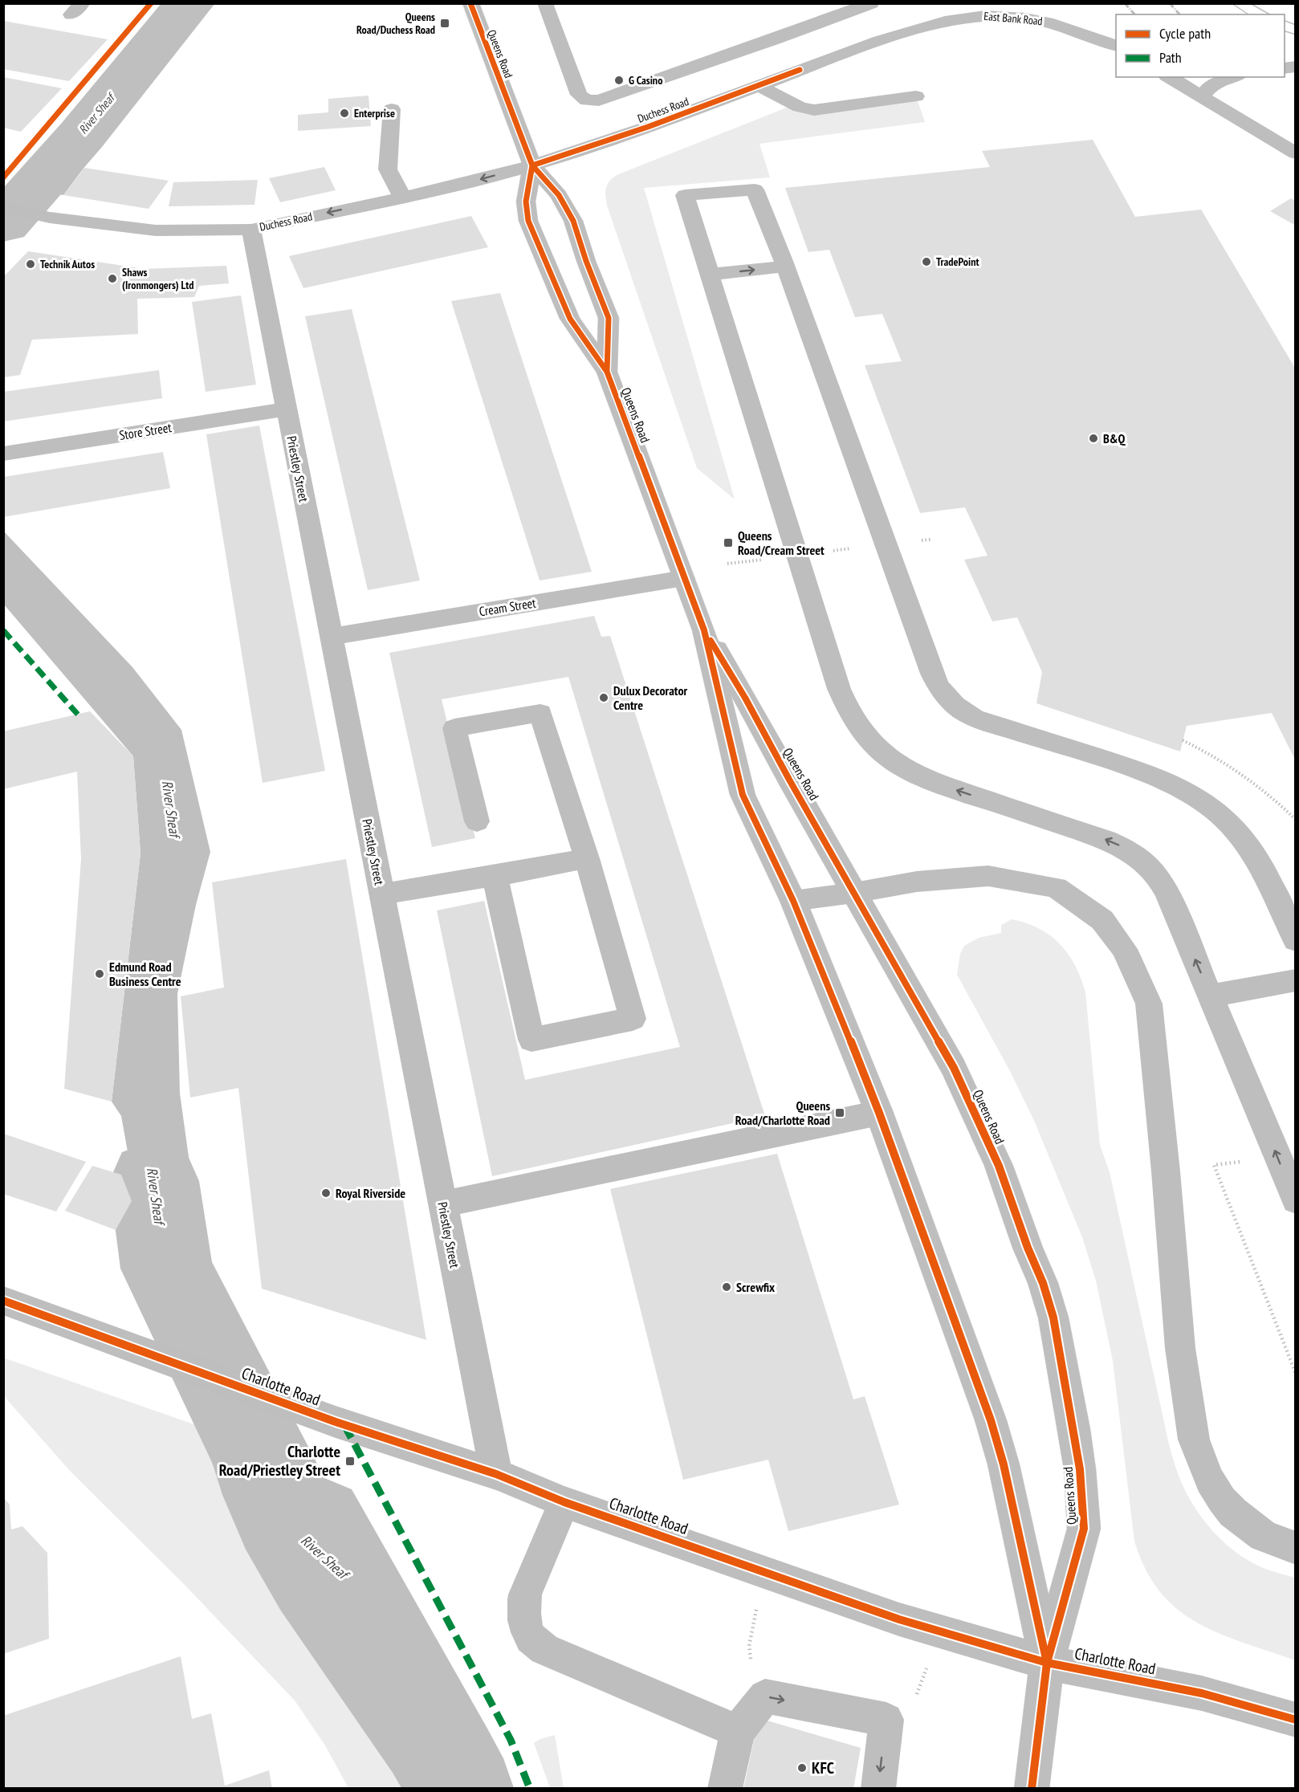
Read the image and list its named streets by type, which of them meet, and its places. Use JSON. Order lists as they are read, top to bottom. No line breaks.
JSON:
{"streets":{"main road":["East Bank Road","Queens Road","Duchess Road","Store Street","Priestley Street","Cream Street","Charlotte Road"]},"crossings":[["East Bank Road","Duchess Road"],["Queens Road","Duchess Road"],["Queens Road","Cream Street"],["Queens Road","Charlotte Road"],["Duchess Road","Priestley Street"],["Store Street","Priestley Street"],["Priestley Street","Cream Street"],["Priestley Street","Charlotte Road"]],"water":["River Sheaf"],"places":{"transit":["Queens Road/Duchess Road","Queens Road/Cream Street","Queens Road/Charlotte Road","Charlotte Road/Priestley Street"],"other":["G Casino","Enterprise","TradePoint","Technik Autos","Shaws (Ironmongers) Ltd","B&Q","Dulux Decorator Centre","Edmund Road Business Centre","Royal Riverside","Screwfix","KFC"]},"legend":["Cycle path","Path"]}
